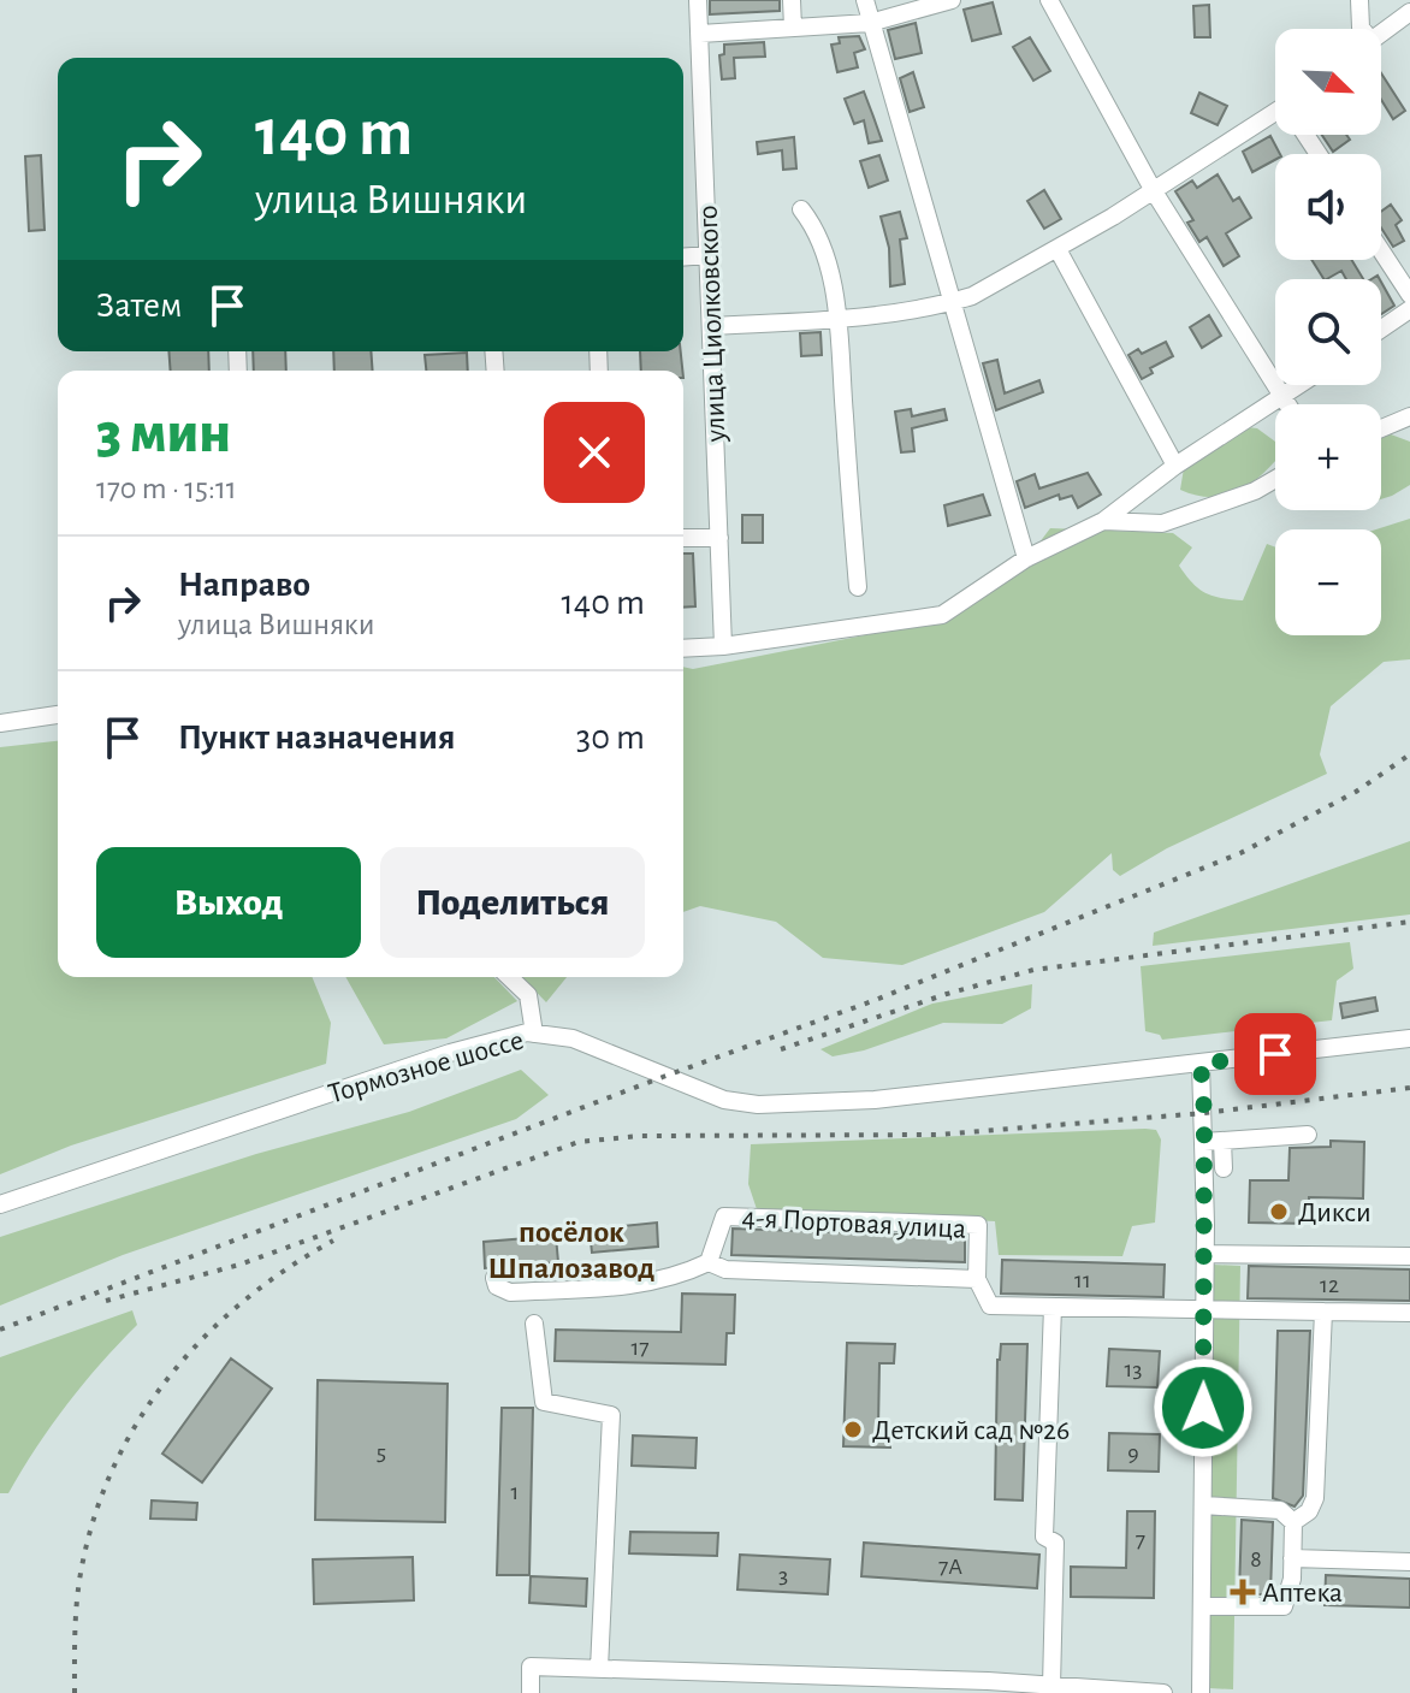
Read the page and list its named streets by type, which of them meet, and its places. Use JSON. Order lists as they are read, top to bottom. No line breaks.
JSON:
{"streets":{"street":["улица Циолковского","Тормозное шоссе","4-я Портовая улица"]},"districts":["посёлок Шпалозавод"],"places":{"other":["Дикси","Детский сад №26"],"health":["Аптека"]},"house_numbers":["11","12","17","13","5","9","1","7","8","7А","3"],"north":"bottom right","page":{"map_buttons":["+","−"],"turn":["140 m","улица Вишняки"],"then":"Затем","heading":["3 мин","170 m · 15:11"],"list":[{"name":"Направо","note":"улица Вишняки","value":"140 m"},{"name":"Пункт назначения","value":"30 m"}],"buttons":["Выход","Поделиться"]}}
